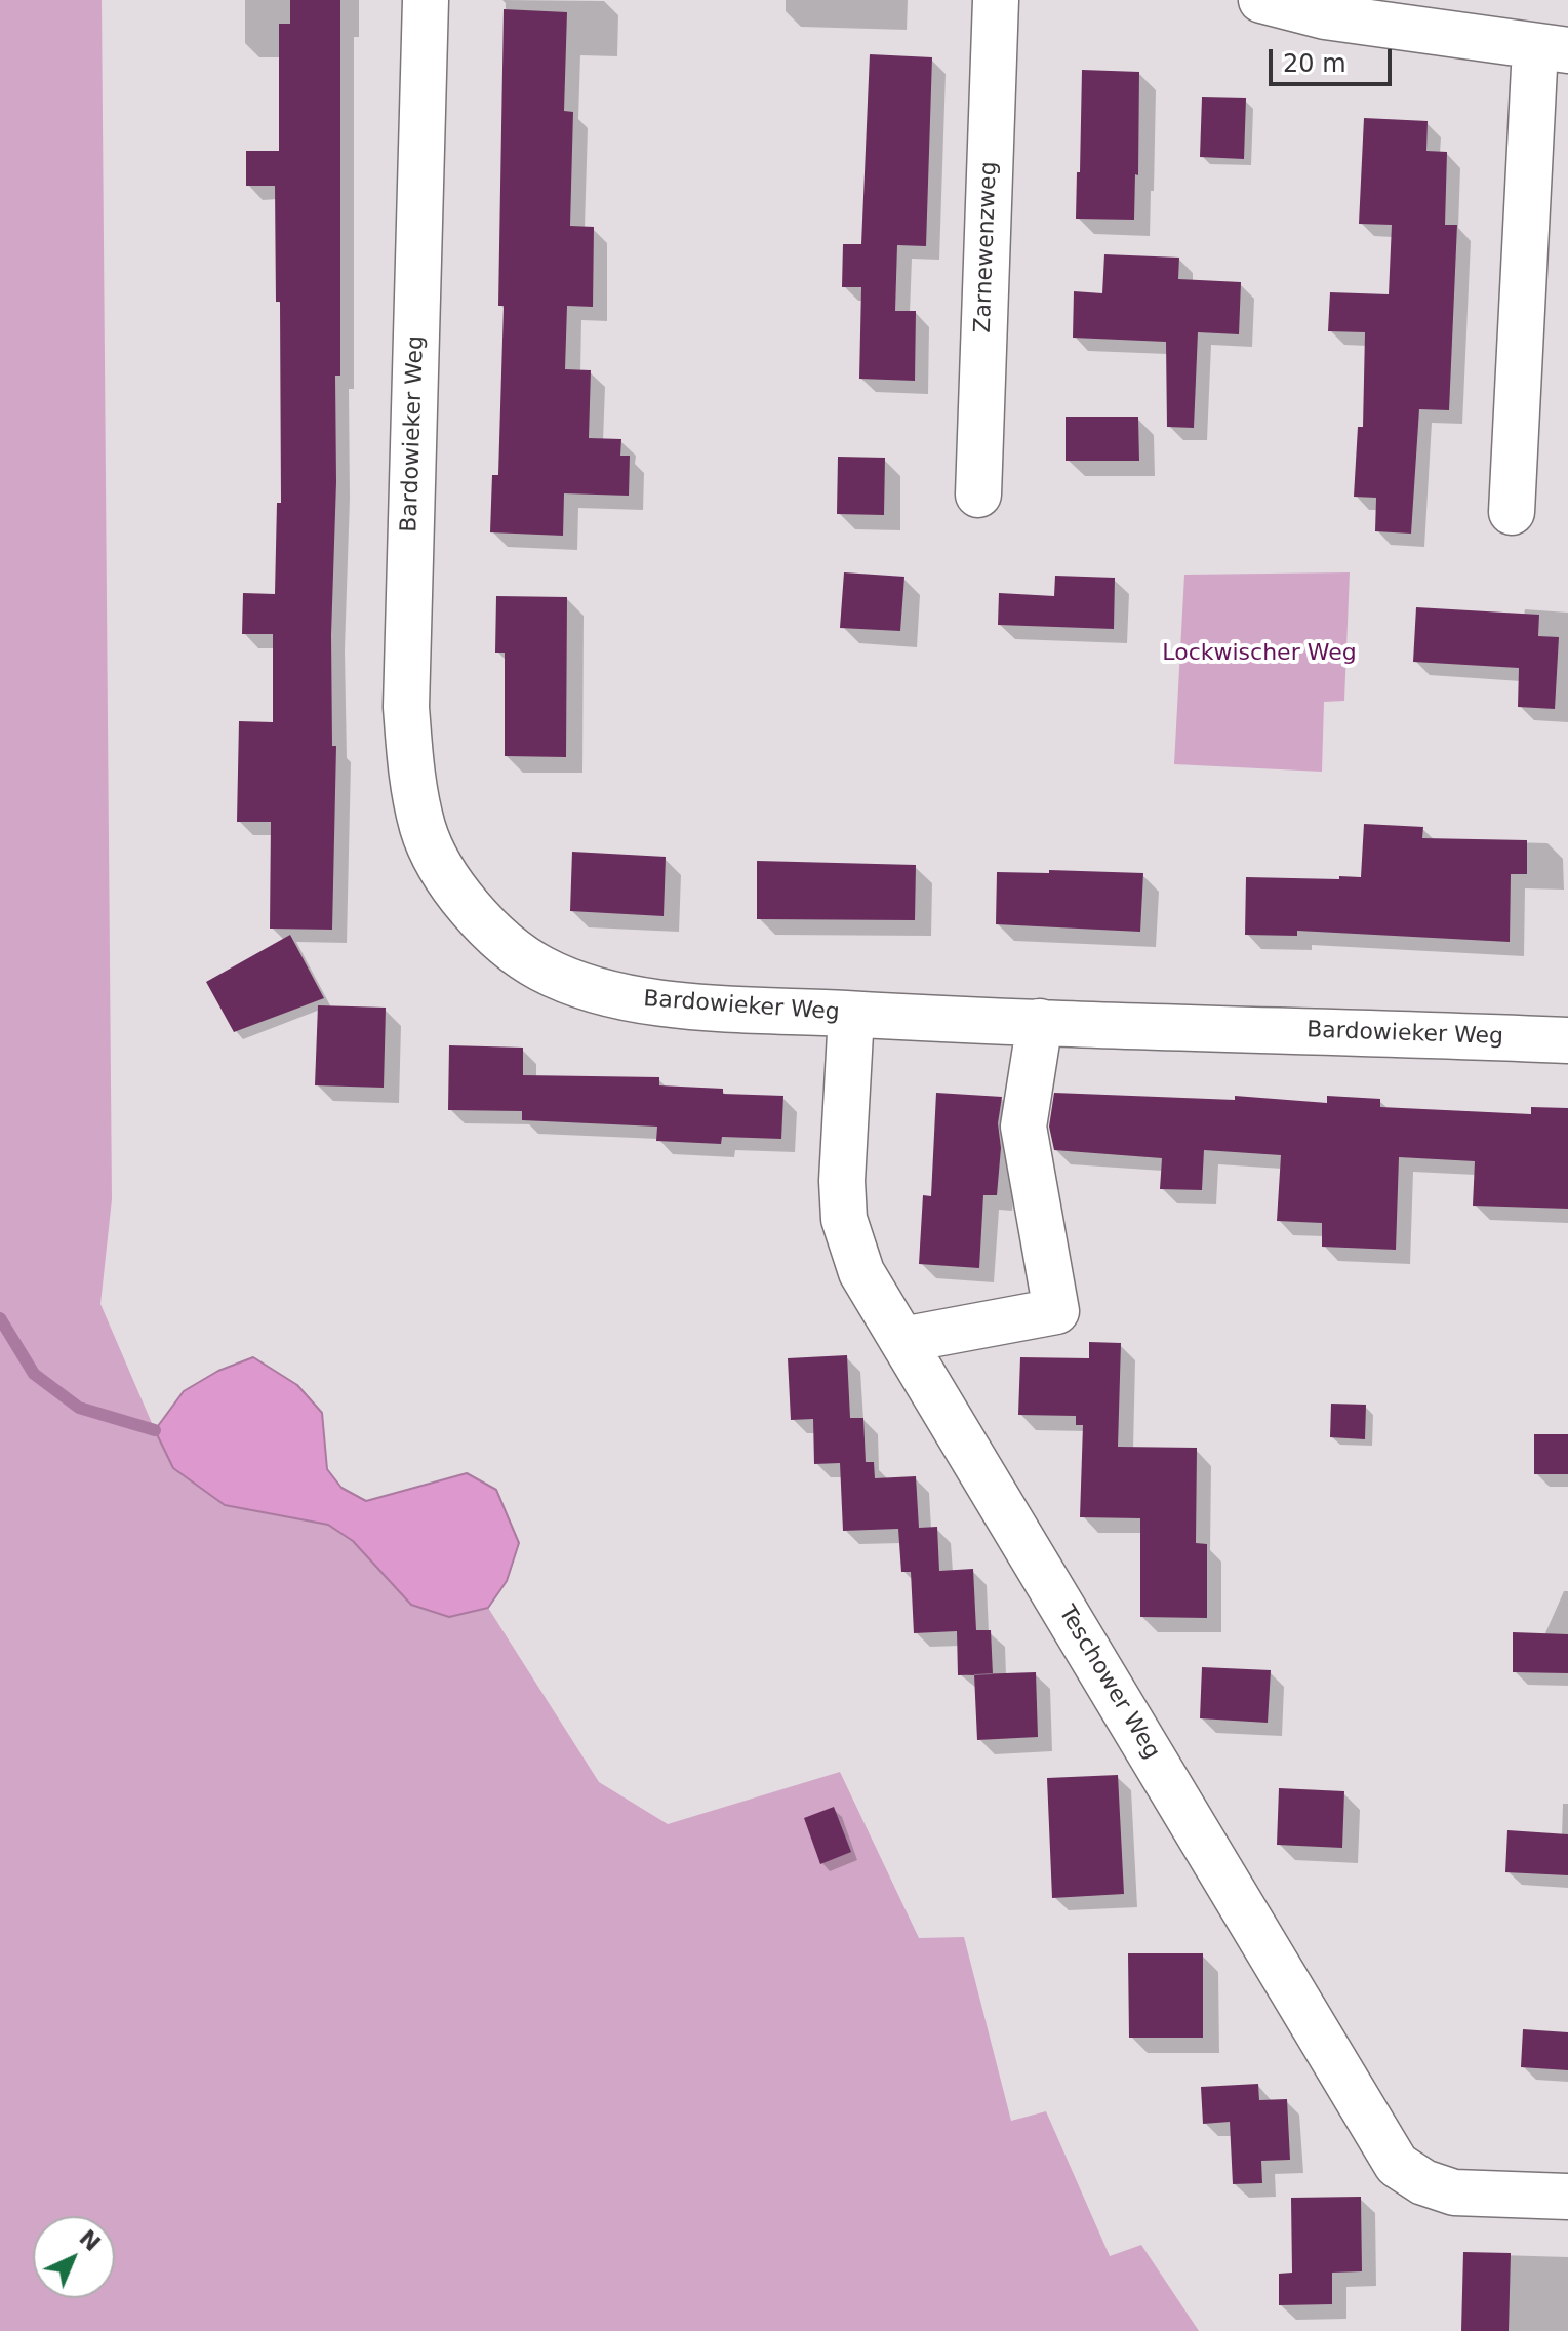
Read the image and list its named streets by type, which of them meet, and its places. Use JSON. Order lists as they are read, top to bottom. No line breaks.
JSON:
{"streets":{"street":["Zarnewenzweg","Bardowieker Weg","Teschower Weg"]},"crossings":[["Bardowieker Weg","Teschower Weg"]],"parks":["Lockwischer Weg"],"scale_bar":"20 m","north":"top right"}
